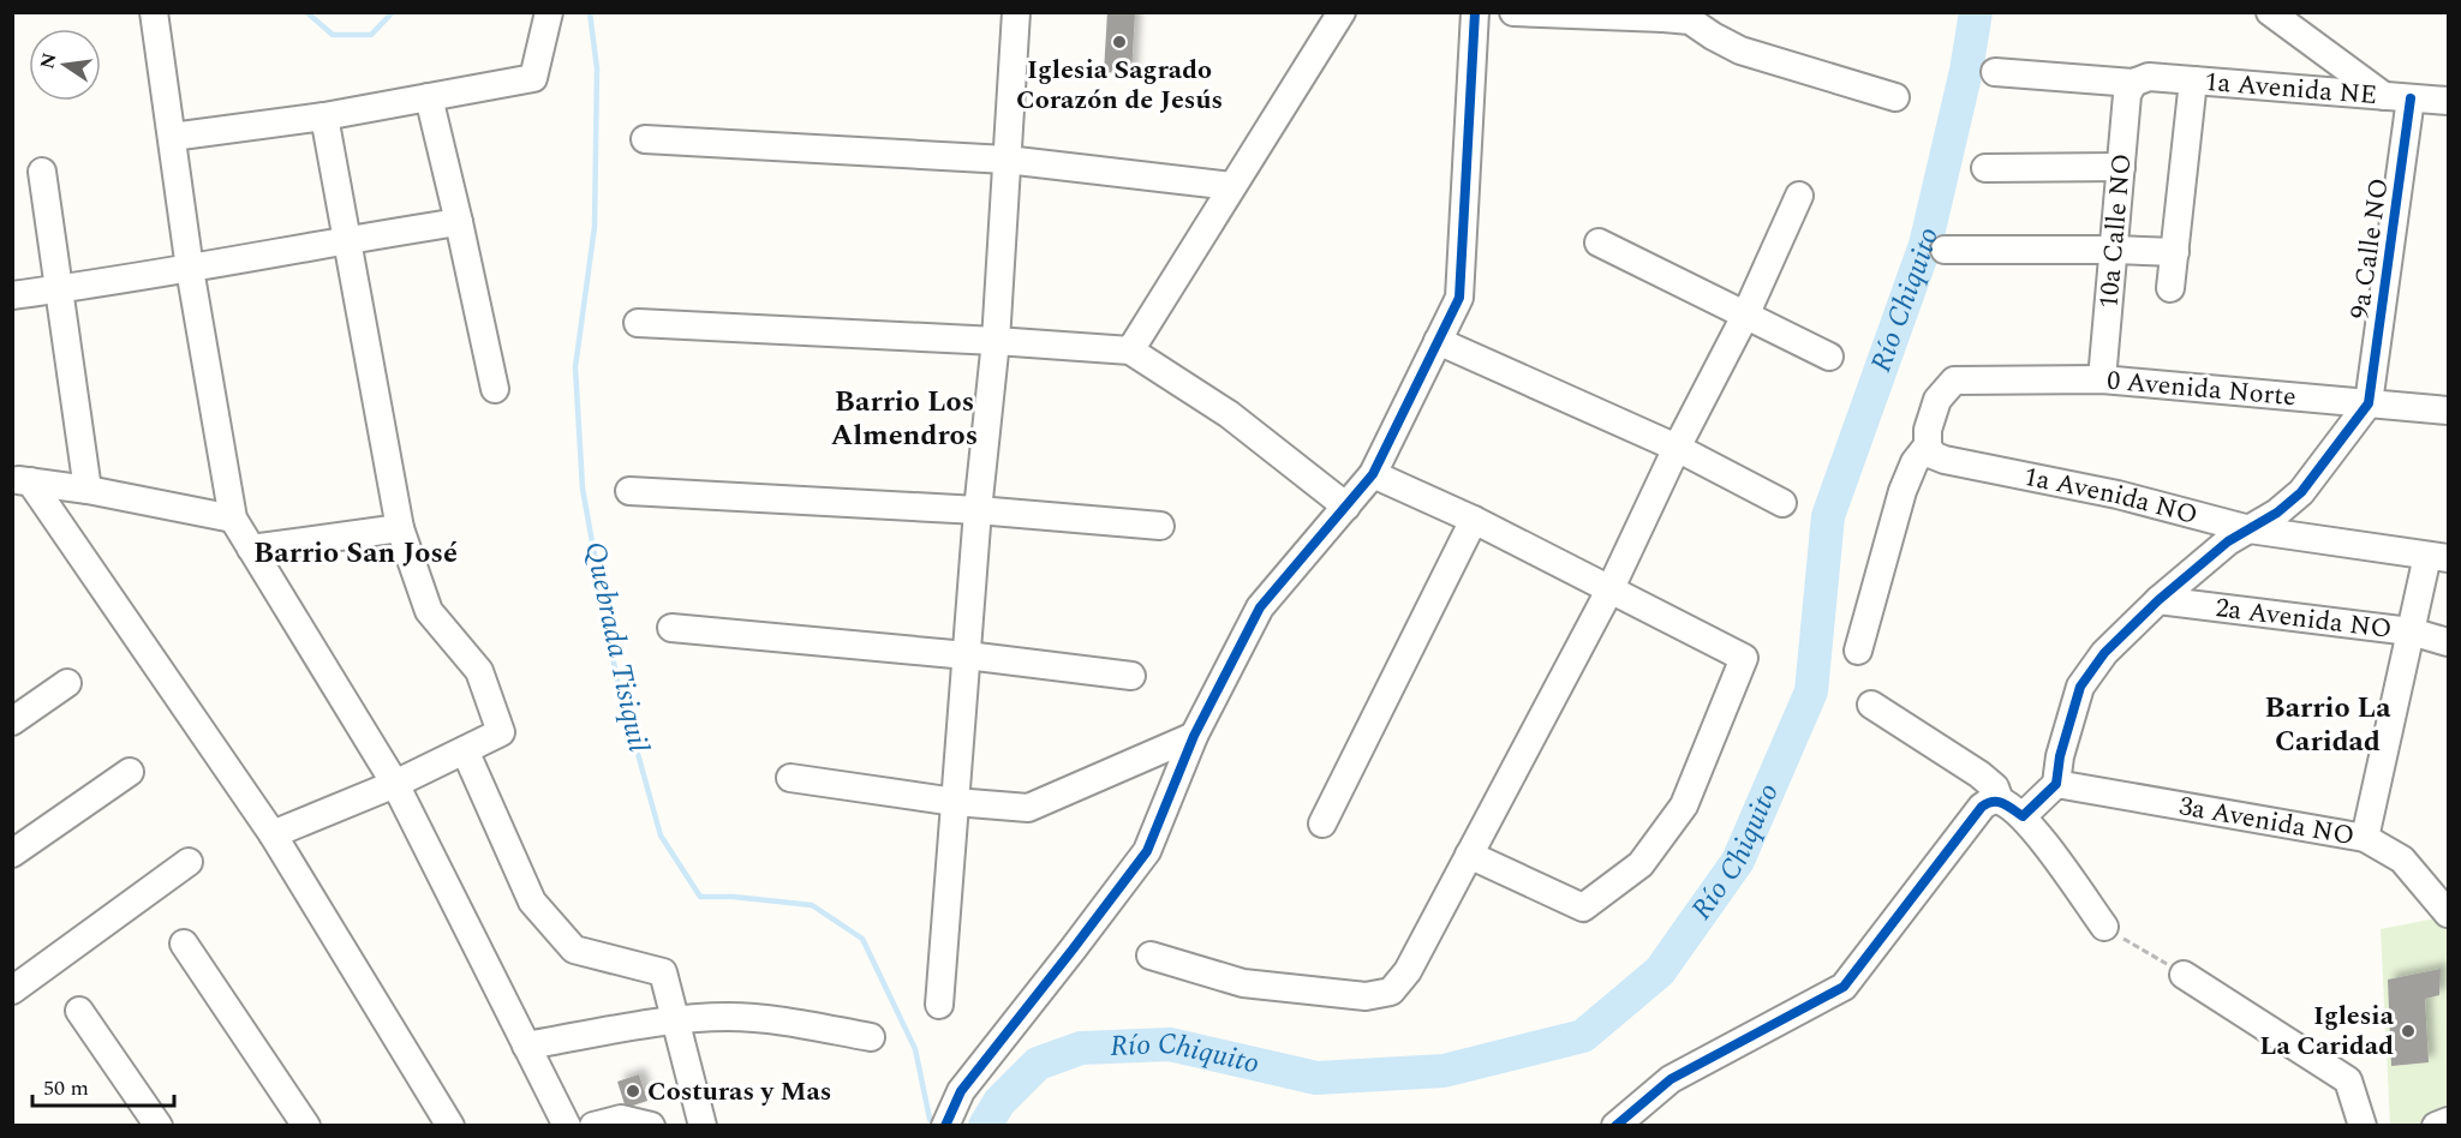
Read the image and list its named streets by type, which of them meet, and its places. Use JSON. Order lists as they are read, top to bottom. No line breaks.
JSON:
{"streets":{"street":["1a Avenida NE","10a Calle NO","9a Calle NO","0 Avenida Norte","1a Avenida NO","2a Avenida NO","3a Avenida NO"]},"crossings":[["1a Avenida NE","10a Calle NO"],["1a Avenida NE","9a Calle NO"],["10a Calle NO","0 Avenida Norte"],["9a Calle NO","0 Avenida Norte"],["0 Avenida Norte","1a Avenida NO"]],"districts":["Barrio Los Almendros","Barrio San José","Barrio La Caridad"],"water":["Río Chiquito","Quebrada Tisiquil"],"places":["Iglesia Sagrado Corazón de Jesús","Iglesia La Caridad","Costuras y Mas"],"scale_bar":"50 m","north":"left"}
